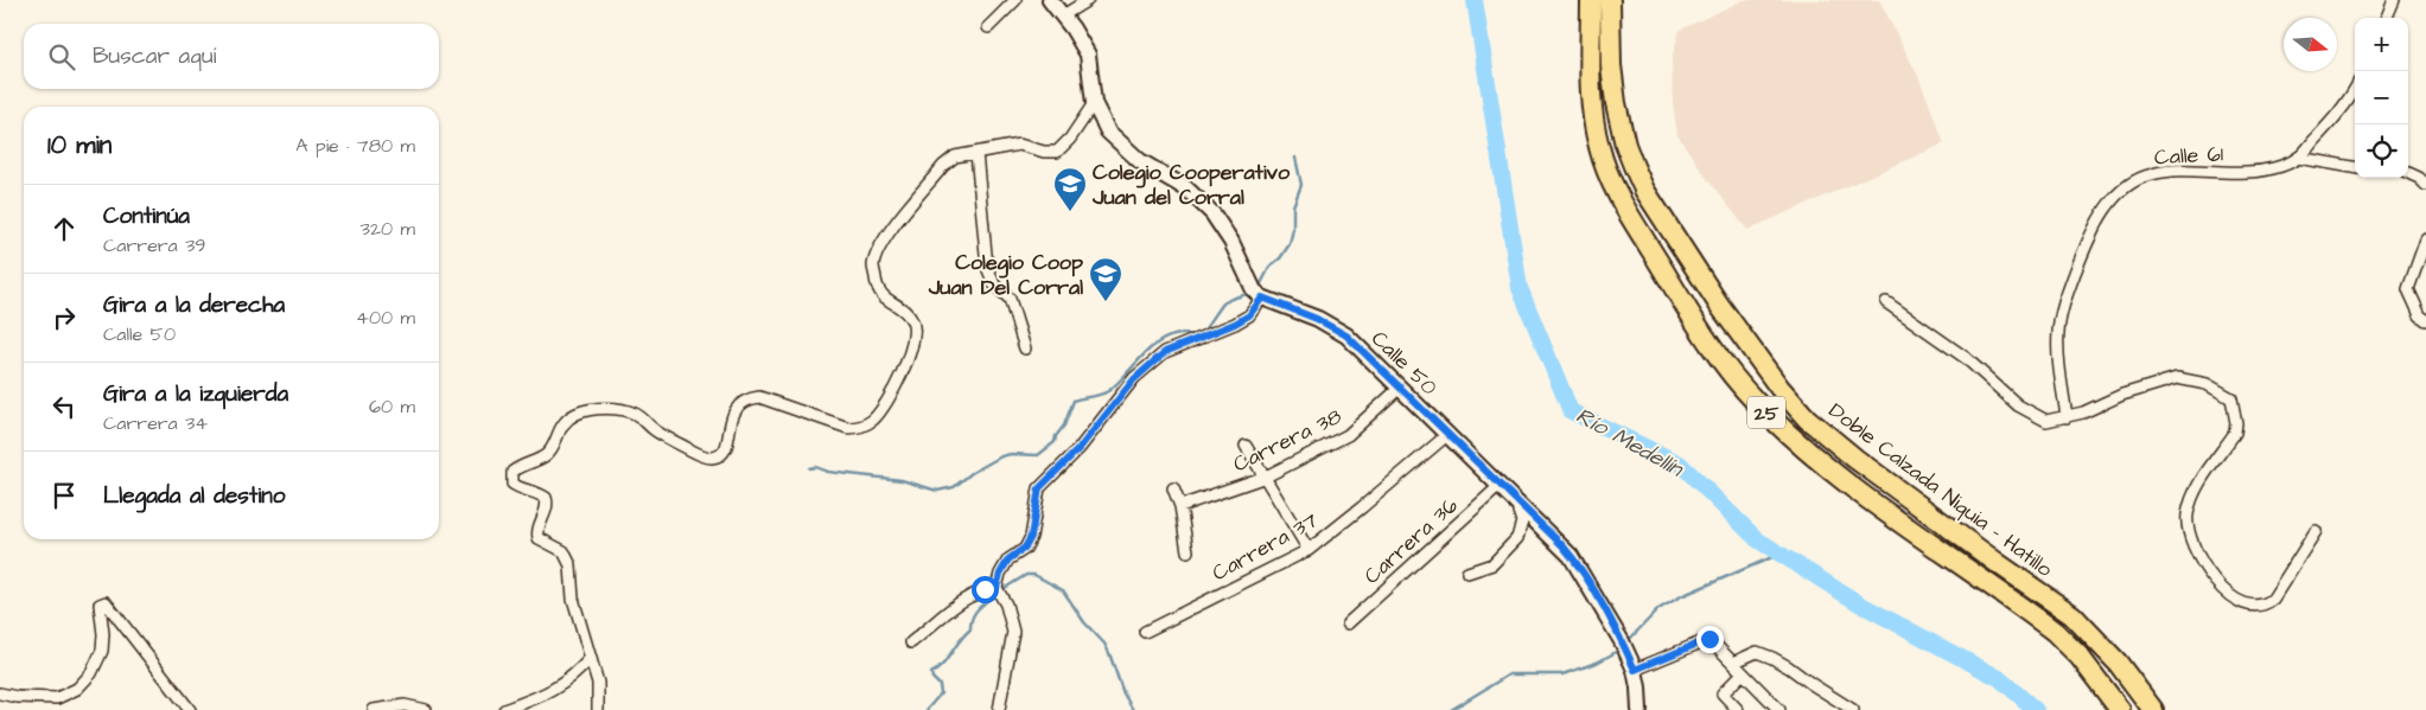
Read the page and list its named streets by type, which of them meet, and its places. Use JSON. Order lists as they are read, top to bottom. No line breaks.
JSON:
{"streets":{"highway":["25","Doble Calzada Niquia - Hatillo"],"street":["Calle 61","Calle 50","Carrera 38","Carrera 36","Carrera 37"]},"crossings":[["Calle 50","Carrera 38"],["Calle 50","Carrera 36"],["Calle 50","Carrera 37"]],"water":["Río Medellín"],"places":{"school or university":["Colegio Cooperativo Juan del Corral","Colegio Coop Juan Del Corral"]},"north":"right","page":{"map_buttons":["+","−"],"search":"Buscar aquí","heading":["10 min","A pie · 780 m"],"list":[["Continúa","Carrera 39","320 m"],["Gira a la derecha","Calle 50","400 m"],["Gira a la izquierda","Carrera 34","60 m"],"Llegada al destino"]}}
